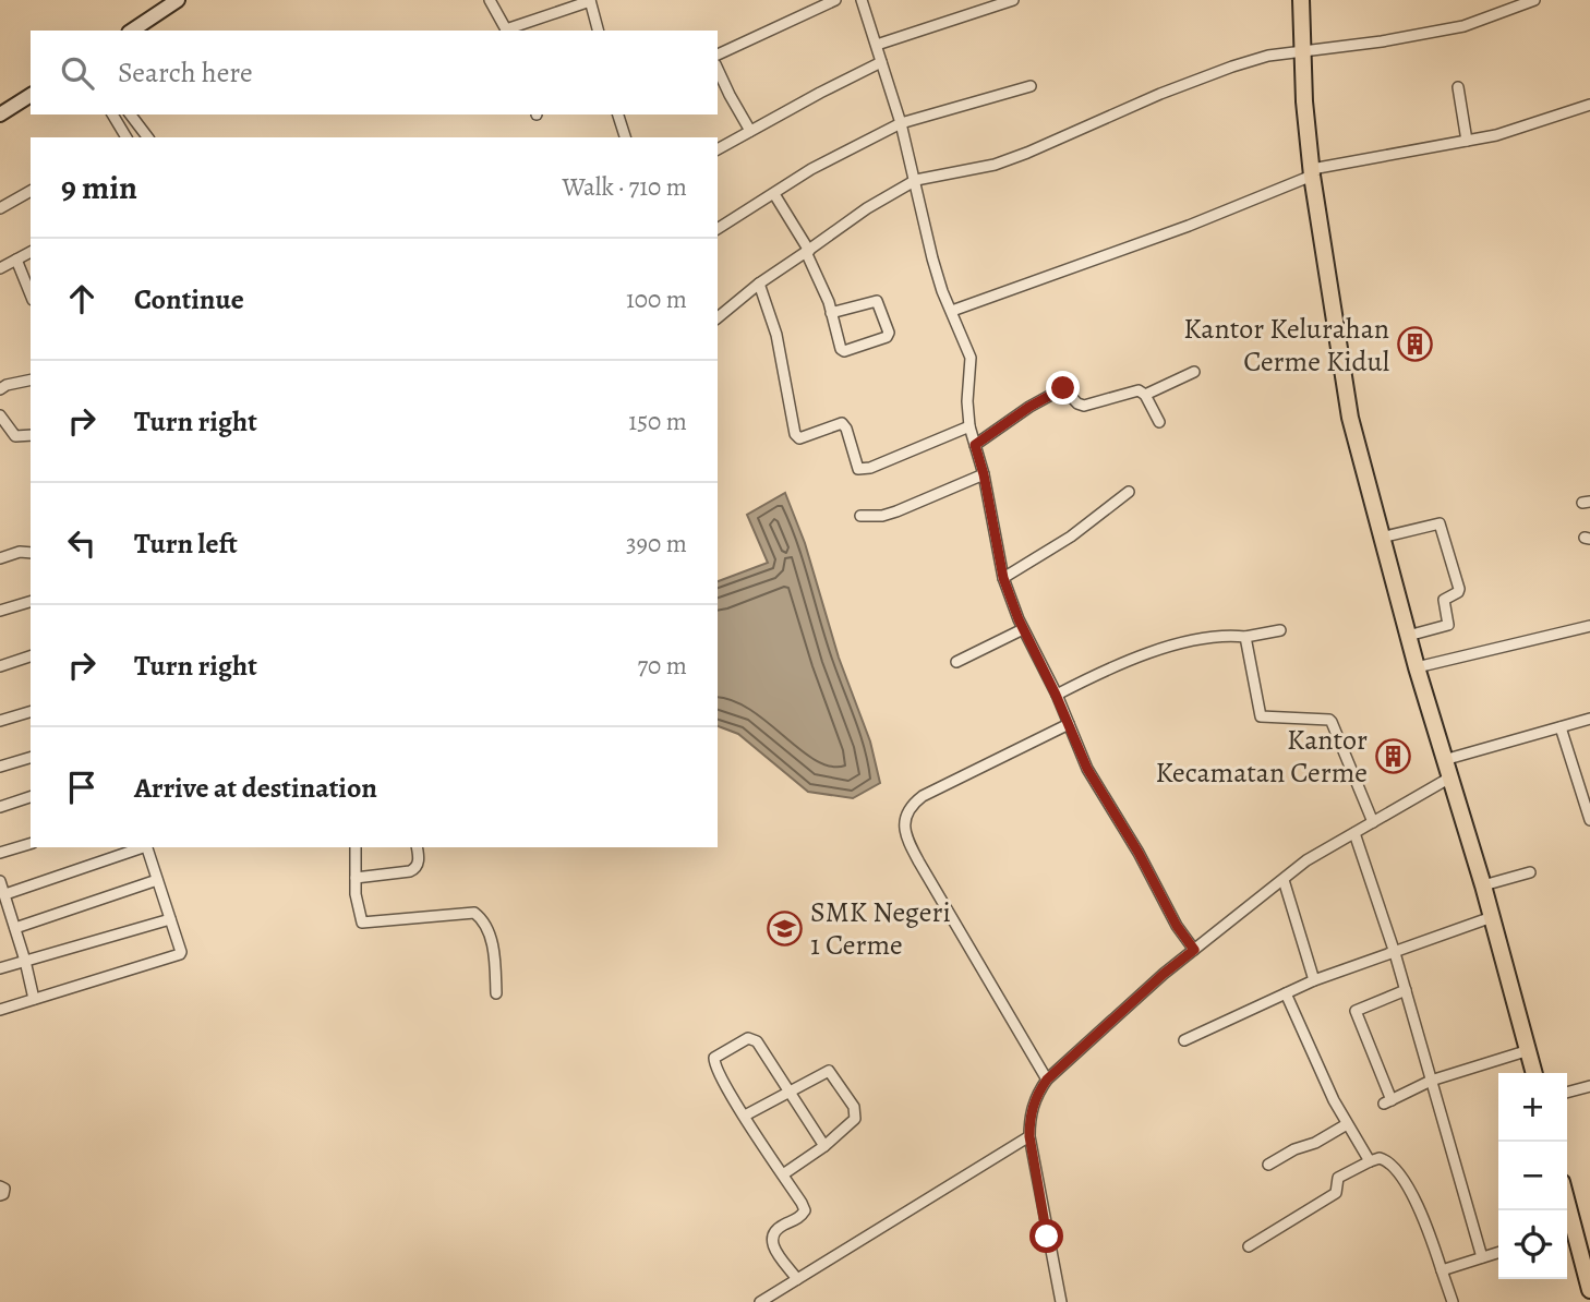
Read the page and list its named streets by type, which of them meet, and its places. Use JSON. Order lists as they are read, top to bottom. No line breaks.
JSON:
{"places":{"building":["Kantor Kelurahan Cerme Kidul","Kantor Kecamatan Cerme"],"school or university":["SMK Negeri 1 Cerme"]},"page":{"search":"Search here","heading":["9 min","Walk · 710 m"],"list":[["Continue","100 m"],["Turn right","150 m"],["Turn left","390 m"],["Turn right","70 m"],"Arrive at destination"],"map_buttons":["+","−"]}}
